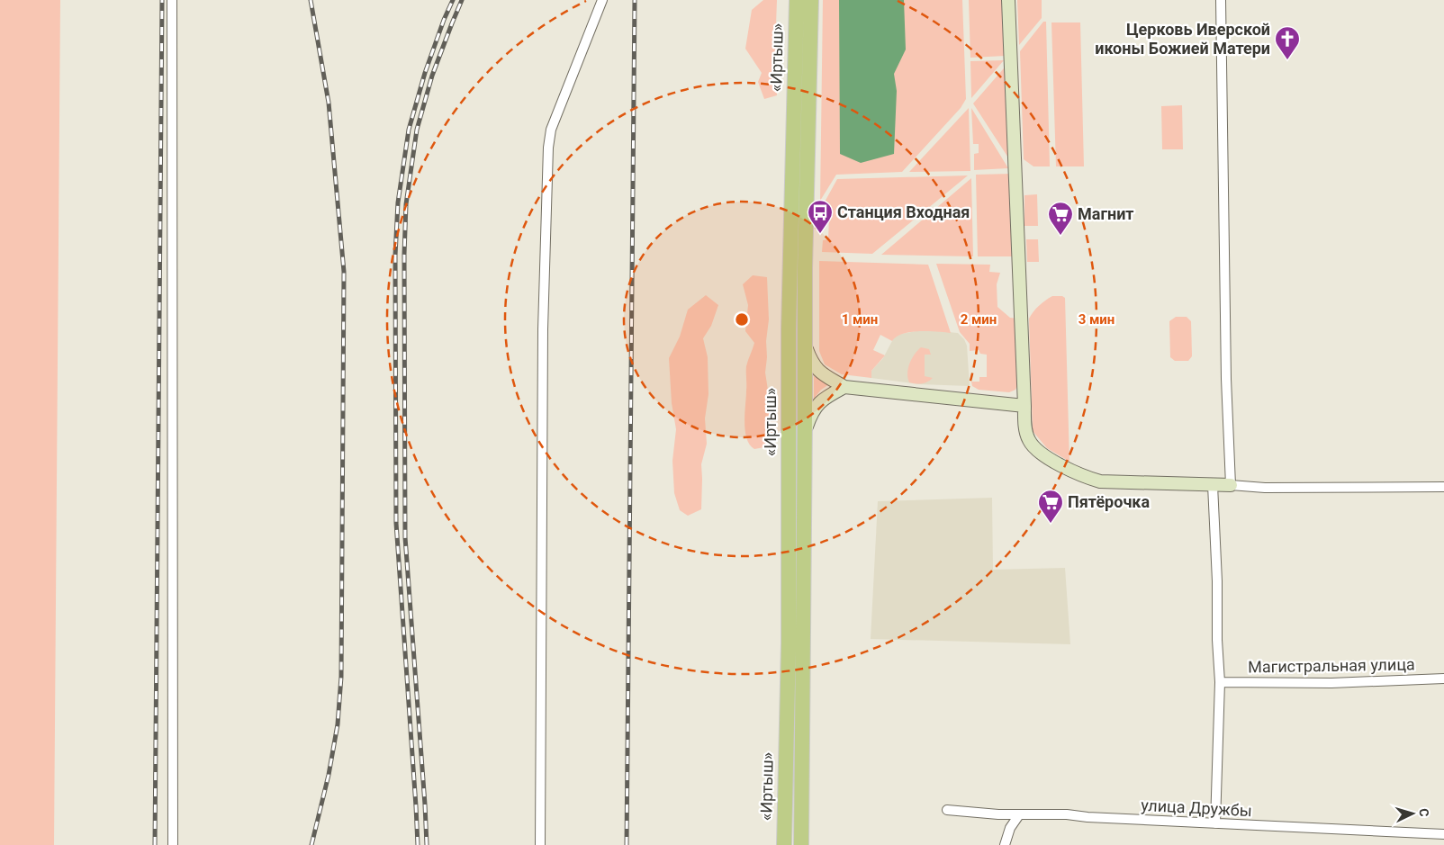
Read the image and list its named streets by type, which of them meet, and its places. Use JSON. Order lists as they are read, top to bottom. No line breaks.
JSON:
{"streets":{"main road":["«Иртыш»"],"street":["Магистральная улица","улица Дружбы"]},"places":{"church":["Церковь Иверской иконы Божией Матери"],"bus stop":["Станция Входная"],"supermarket":["Магнит","Пятёрочка"]},"north":"right","rings":["1 мин","2 мин","3 мин"]}
